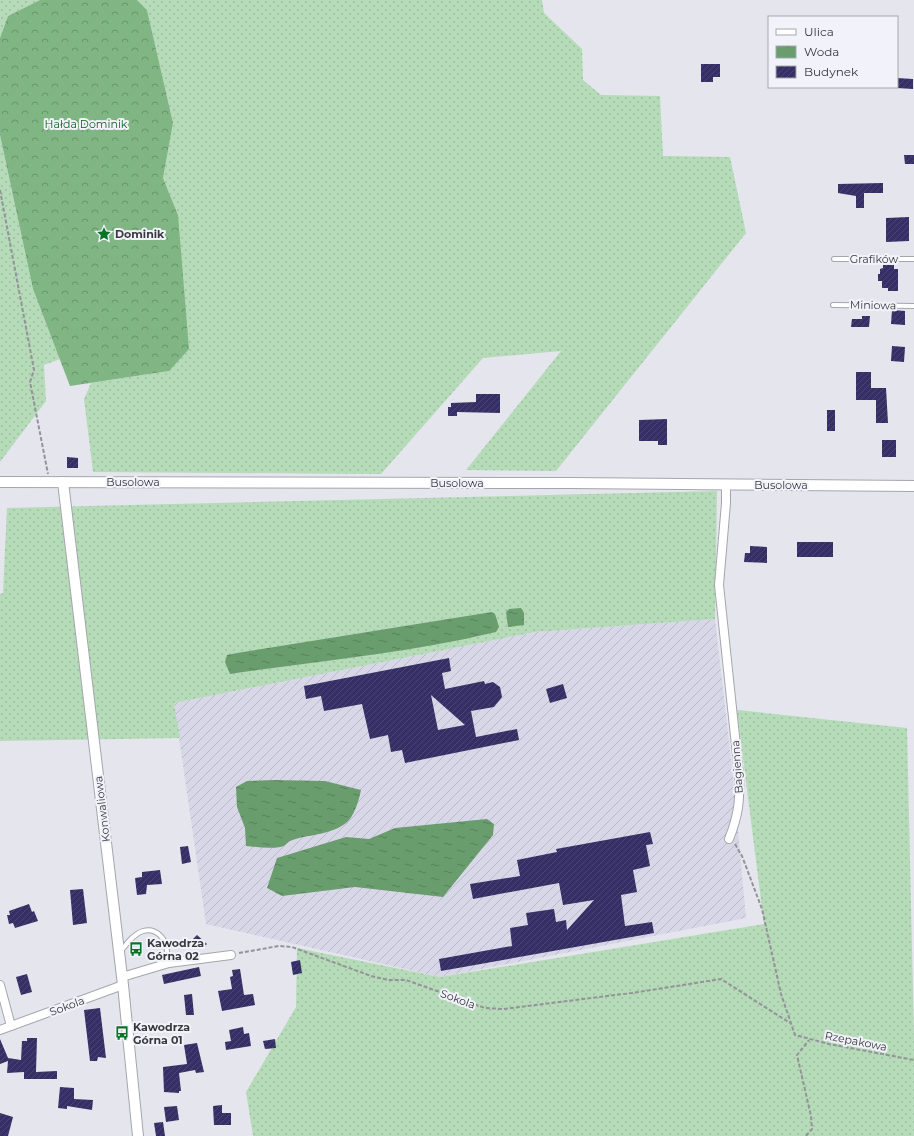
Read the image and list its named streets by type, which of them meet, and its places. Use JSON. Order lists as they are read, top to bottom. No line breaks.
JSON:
{"streets":{"street":["Busolowa","Bagienna","Konwaliowa","Sokola"],"lane":["Grafików","Miniowa"],"path":["Rzepakowa"]},"crossings":[["Busolowa","Bagienna"],["Busolowa","Konwaliowa"],["Konwaliowa","Sokola"],["Sokola","Rzepakowa"]],"parks":["Hałda Dominik"],"places":{"place":["Dominik"],"bus stop":["Kawodrza Górna 02","Kawodrza Górna 01"]},"legend":["Ulica","Woda","Budynek"]}
